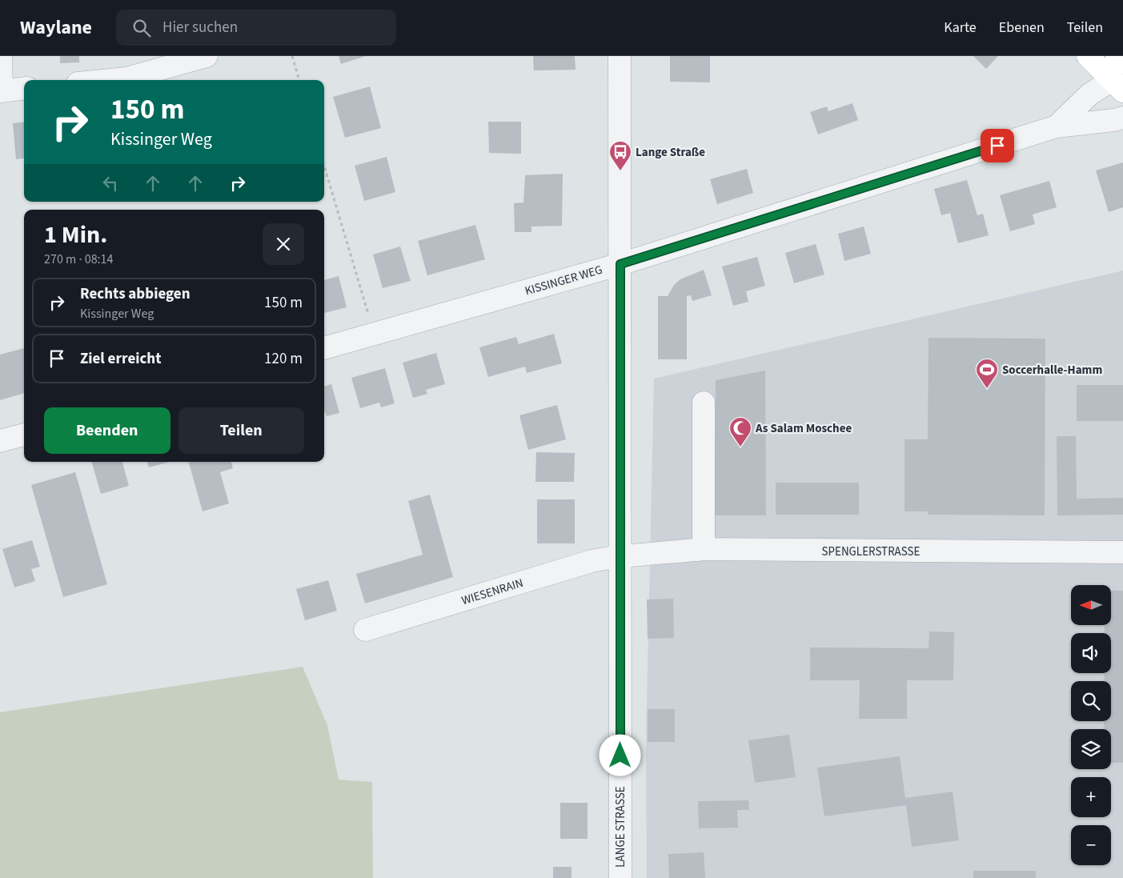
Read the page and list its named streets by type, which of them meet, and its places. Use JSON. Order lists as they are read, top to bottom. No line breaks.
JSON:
{"streets":{"street":["KISSINGER WEG","SPENGLERSTRASSE","WIESENRAIN","LANGE STRASSE"]},"crossings":[["KISSINGER WEG","LANGE STRASSE"],["SPENGLERSTRASSE","WIESENRAIN"],["SPENGLERSTRASSE","LANGE STRASSE"],["WIESENRAIN","LANGE STRASSE"]],"places":{"bus stop":["Lange Straße"],"sports":["Soccerhalle-Hamm"],"mosque":["As Salam Moschee"]},"north":"left","page":{"header":"Waylane","search":"Hier suchen","nav":["Karte","Ebenen","Teilen"],"turn":["150 m","Kissinger Weg"],"heading":["1 Min.","270 m · 08:14"],"list":[{"name":"Rechts abbiegen","note":"Kissinger Weg","value":"150 m"},{"name":"Ziel erreicht","value":"120 m"}],"buttons":["Beenden","Teilen"],"map_buttons":["+","−"]}}
